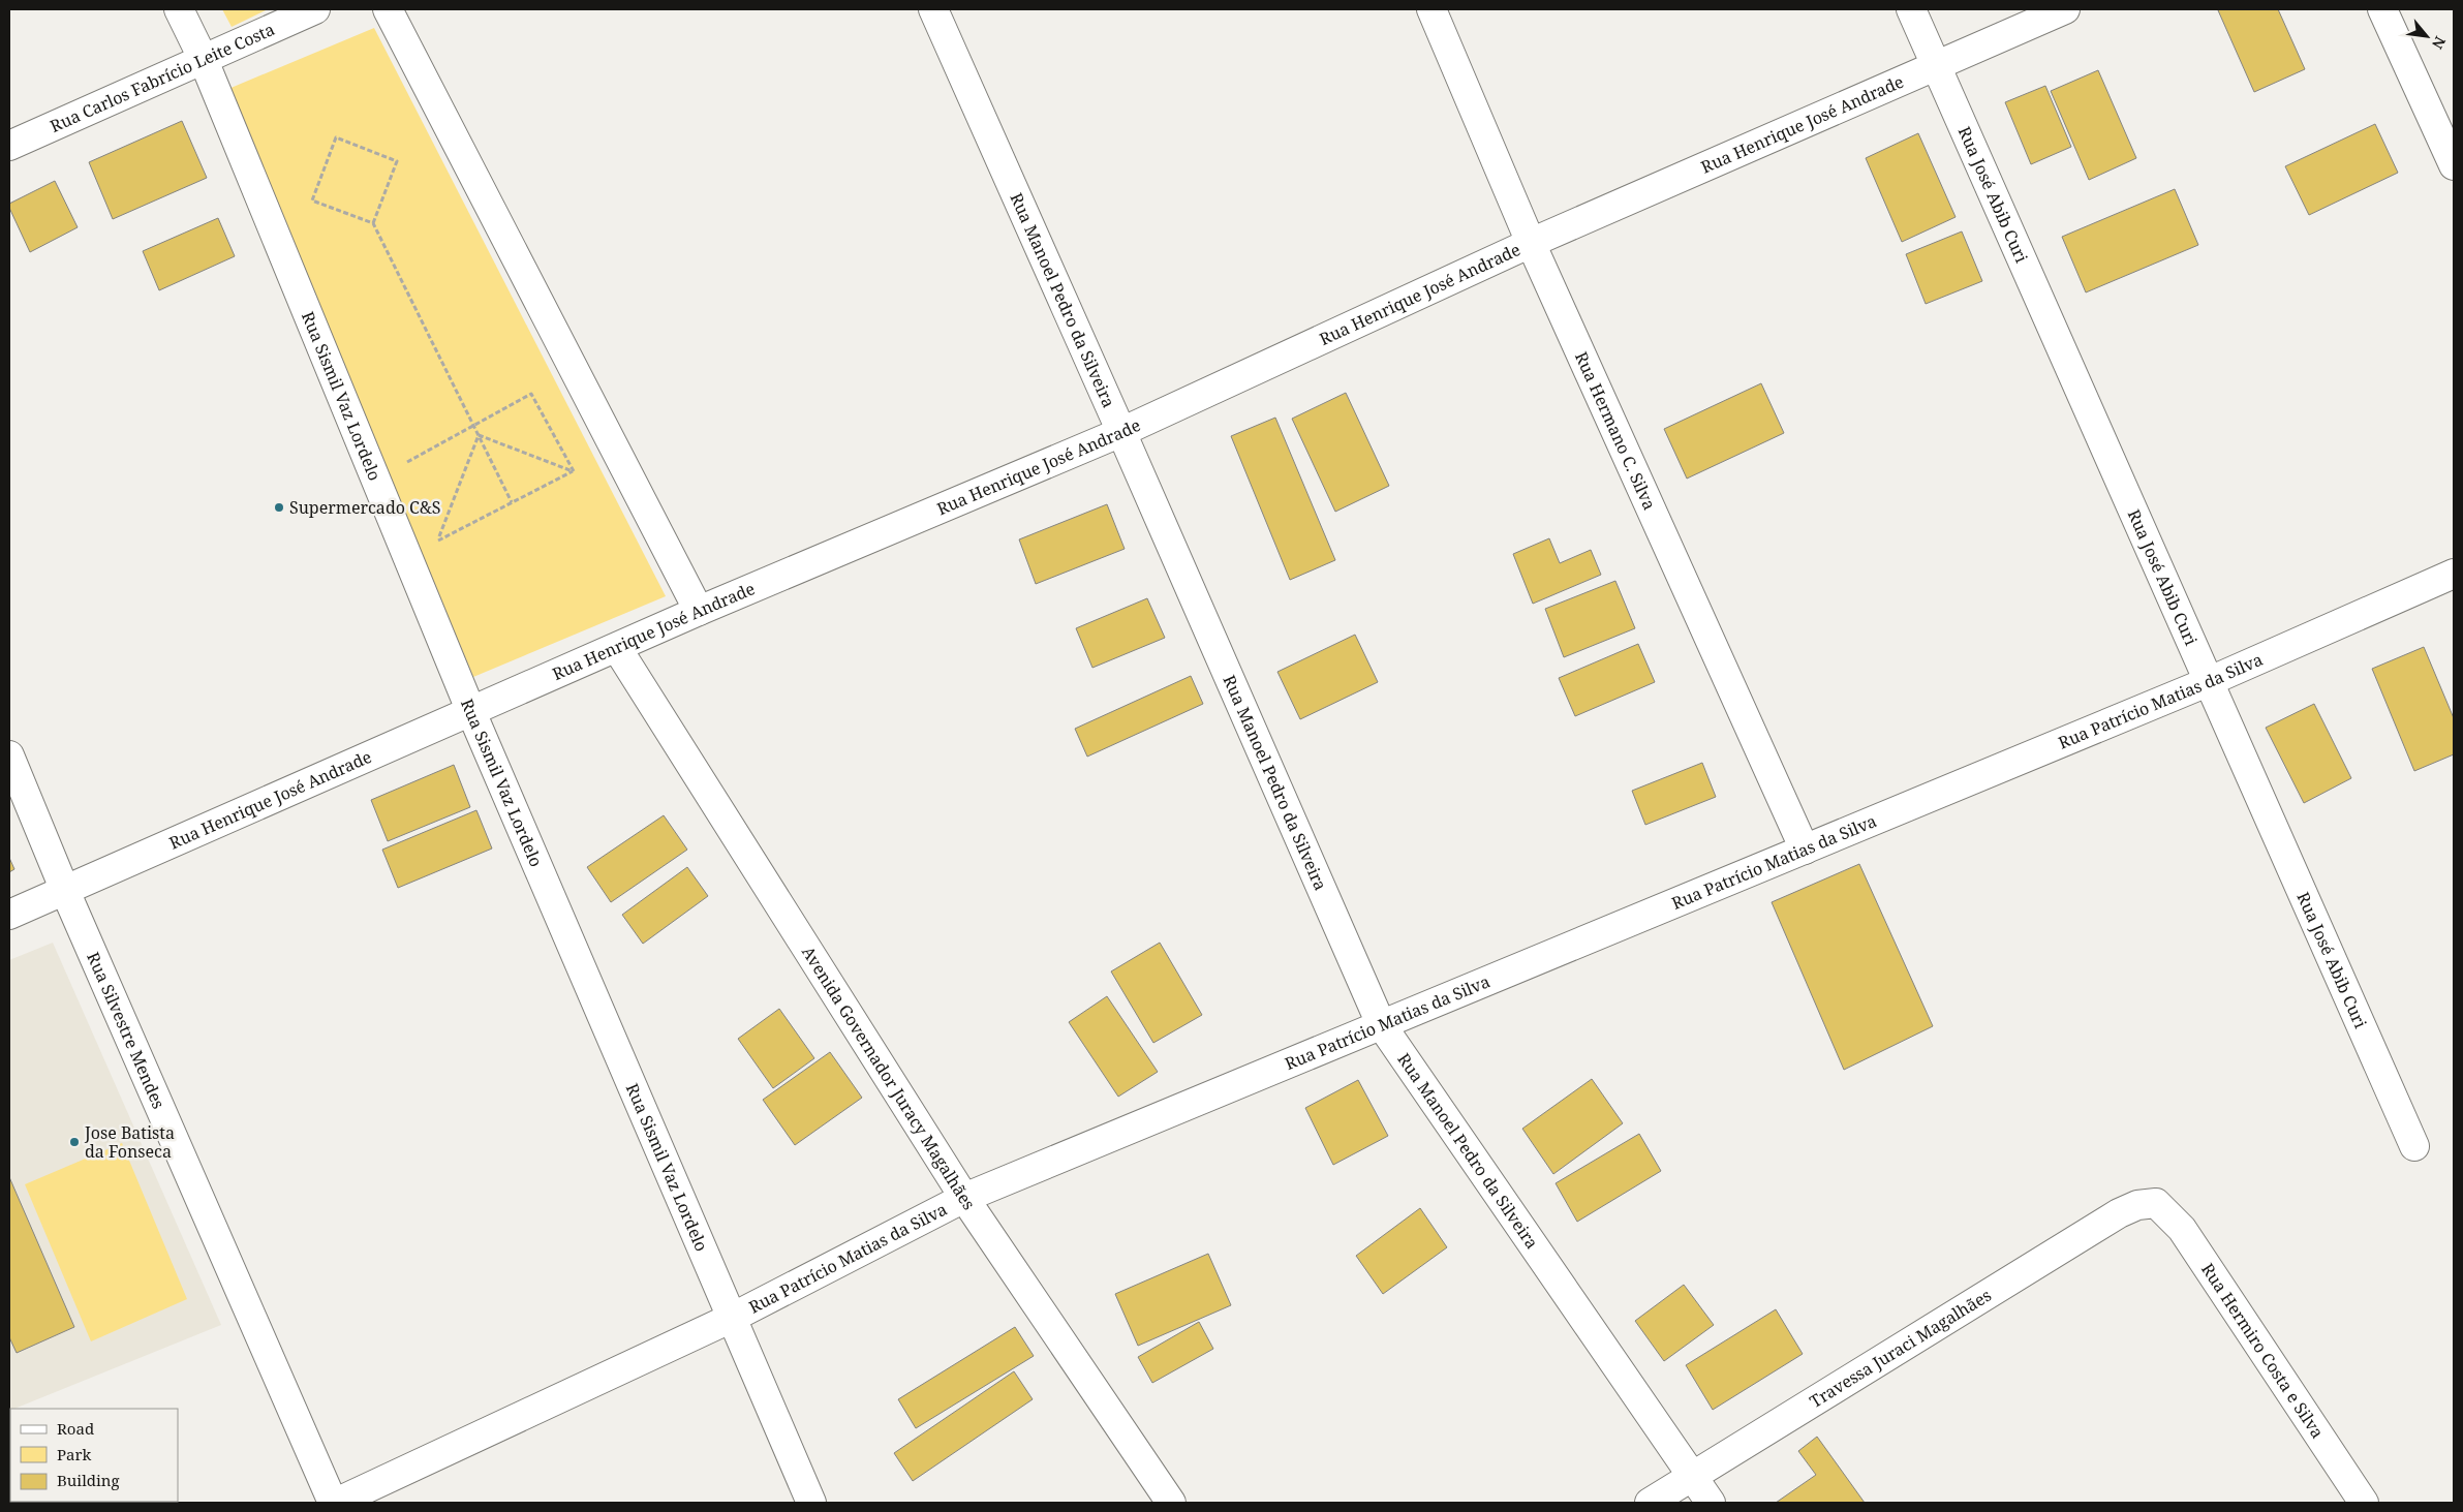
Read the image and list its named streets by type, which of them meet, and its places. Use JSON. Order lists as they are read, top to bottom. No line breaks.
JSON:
{"streets":{"street":["Rua Carlos Fabrício Leite Costa","Rua Henrique José Andrade","Rua José Abib Curi","Rua Manoel Pedro da Silveira","Rua Sismil Vaz Lordelo","Rua Hermano C. Silva","Rua Patrício Matias da Silva","Rua Silvestre Mendes","Avenida Governador Juracy Magalhães","Travessa Juraci Magalhães","Rua Hermiro Costa e Silva"]},"crossings":[["Rua Carlos Fabrício Leite Costa","Rua Sismil Vaz Lordelo"],["Rua Henrique José Andrade","Rua José Abib Curi"],["Rua Henrique José Andrade","Rua Manoel Pedro da Silveira"],["Rua Henrique José Andrade","Rua Sismil Vaz Lordelo"],["Rua Henrique José Andrade","Rua Hermano C. Silva"],["Rua Henrique José Andrade","Rua Silvestre Mendes"],["Rua Henrique José Andrade","Avenida Governador Juracy Magalhães"],["Rua José Abib Curi","Rua Patrício Matias da Silva"],["Rua Manoel Pedro da Silveira","Rua Patrício Matias da Silva"],["Rua Manoel Pedro da Silveira","Travessa Juraci Magalhães"],["Rua Sismil Vaz Lordelo","Rua Patrício Matias da Silva"],["Rua Hermano C. Silva","Rua Patrício Matias da Silva"],["Rua Patrício Matias da Silva","Rua Silvestre Mendes"],["Rua Patrício Matias da Silva","Avenida Governador Juracy Magalhães"],["Travessa Juraci Magalhães","Rua Hermiro Costa e Silva"]],"places":["Supermercado C&S","Jose Batista da Fonseca"],"legend":["Road","Park","Building"],"north":"bottom right"}
